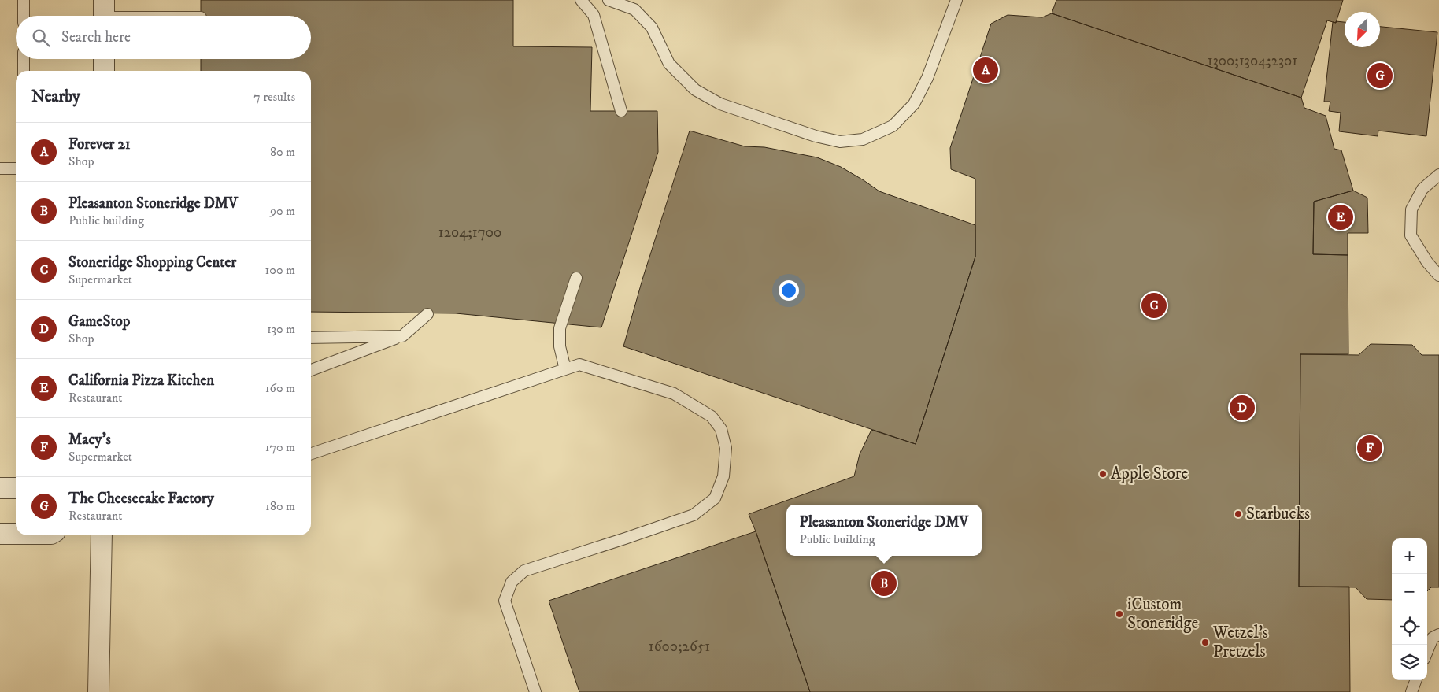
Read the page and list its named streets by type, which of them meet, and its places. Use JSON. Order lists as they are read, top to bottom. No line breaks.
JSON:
{"places":["Apple Store","Starbucks","iCustom Stoneridge","Wetzel's Pretzels"],"house_numbers":["1300;1304;2301","1204;1700","1600;2651"],"north":"bottom left","page":{"search":"Search here","pins":["A","G","E","C","D","F","B"],"heading":["Nearby","7 results"],"list":[{"mark":"A","name":"Forever 21","note":"Shop","value":"80 m"},{"mark":"B","name":"Pleasanton Stoneridge DMV","note":"Public building","value":"90 m"},{"mark":"C","name":"Stoneridge Shopping Center","note":"Supermarket","value":"100 m"},{"mark":"D","name":"GameStop","note":"Shop","value":"130 m"},{"mark":"E","name":"California Pizza Kitchen","note":"Restaurant","value":"160 m"},{"mark":"F","name":"Macy's","note":"Supermarket","value":"170 m"},{"mark":"G","name":"The Cheesecake Factory","note":"Restaurant","value":"180 m"}],"popup":["Pleasanton Stoneridge DMV","Public building"],"map_buttons":["+","−"]}}
